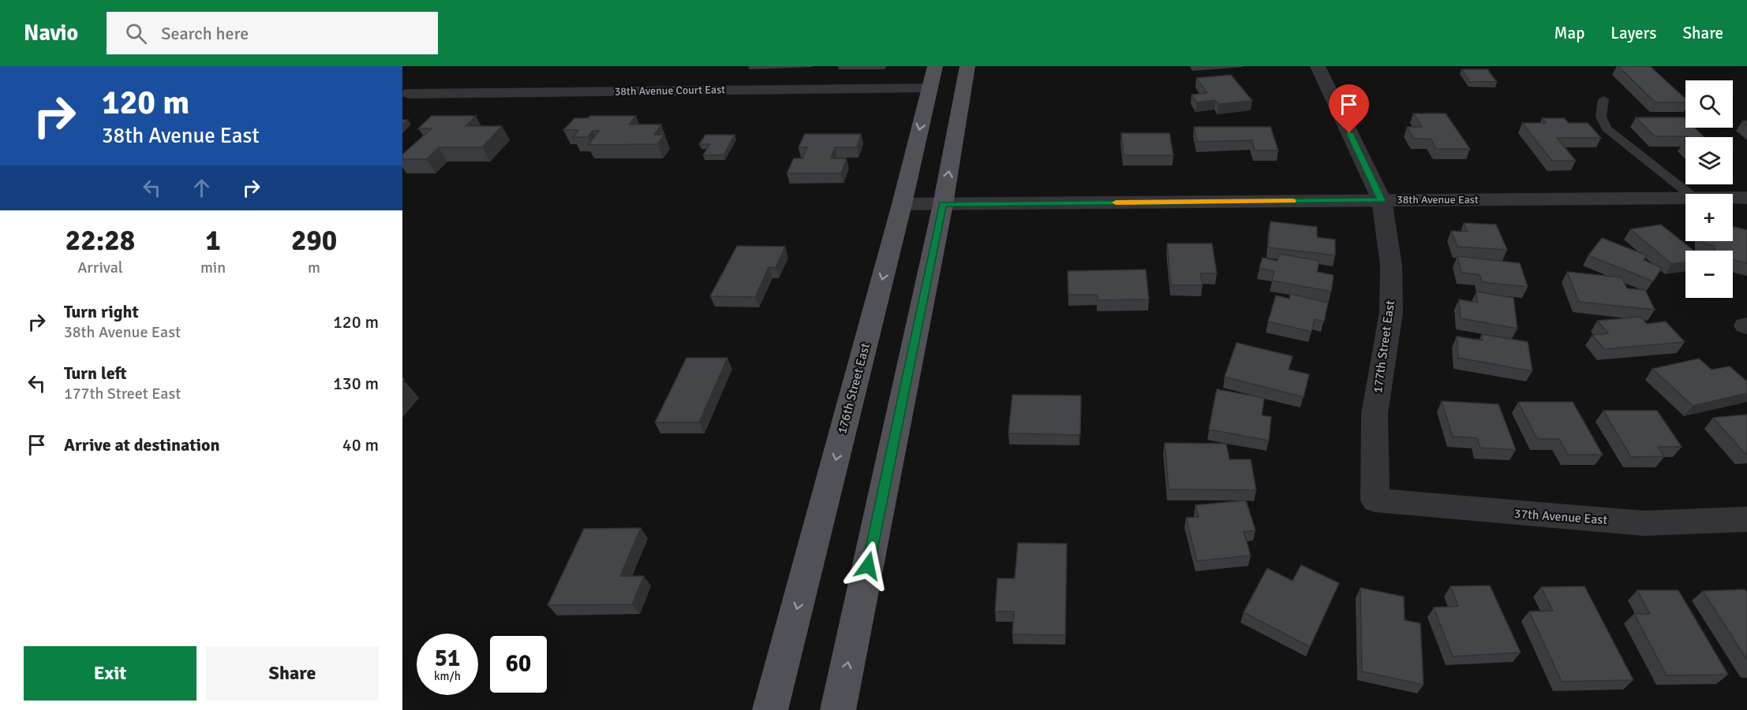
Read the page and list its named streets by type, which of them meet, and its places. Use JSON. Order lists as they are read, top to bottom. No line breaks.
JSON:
{"streets":{"main road":["176th Street East"],"street":["38th Avenue Court East","38th Avenue East","177th Street East","37th Avenue East"]},"crossings":[["38th Avenue Court East","176th Street East"],["38th Avenue East","177th Street East"],["38th Avenue East","176th Street East"],["177th Street East","37th Avenue East"]],"page":{"header":"Navio","search":"Search here","nav":["Map","Layers","Share"],"turn":["120 m","38th Avenue East"],"map_buttons":["+","−"],"eta":["22:28","Arrival","1","min","290","m"],"list":[{"name":"Turn right","note":"38th Avenue East","value":"120 m"},{"name":"Turn left","note":"177th Street East","value":"130 m"},{"name":"Arrive at destination","value":"40 m"}],"speed":"51 km/h","limit":"60","buttons":["Exit","Share"]}}
